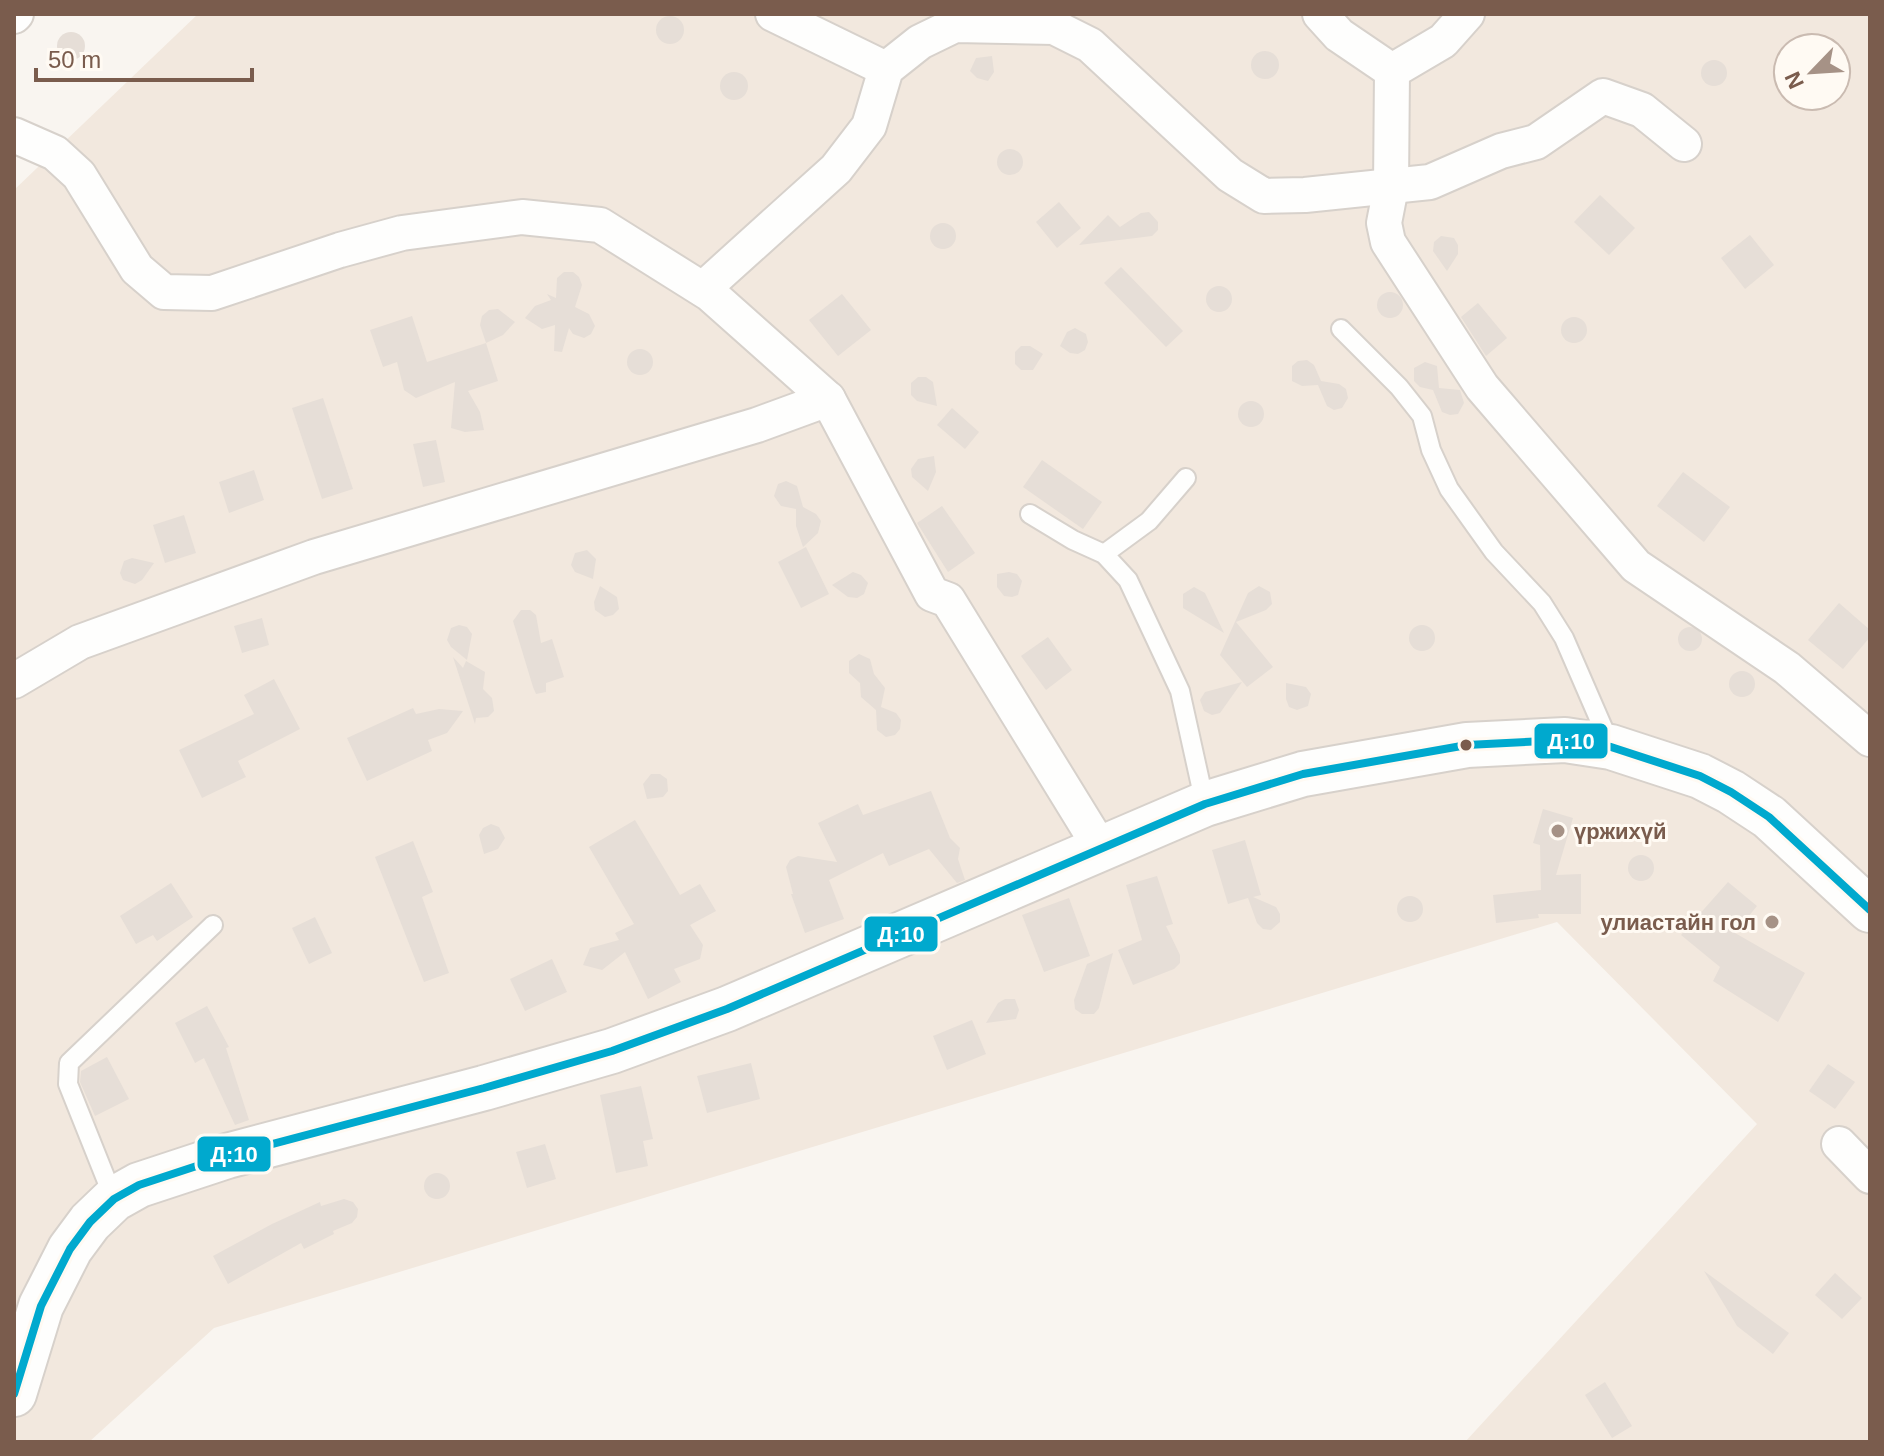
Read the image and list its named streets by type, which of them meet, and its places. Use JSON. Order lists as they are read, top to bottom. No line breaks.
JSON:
{"places":["үржихүй","улиастайн гол"],"lines":["transit line Д:10"],"scale_bar":"50 m","north":"bottom left"}
